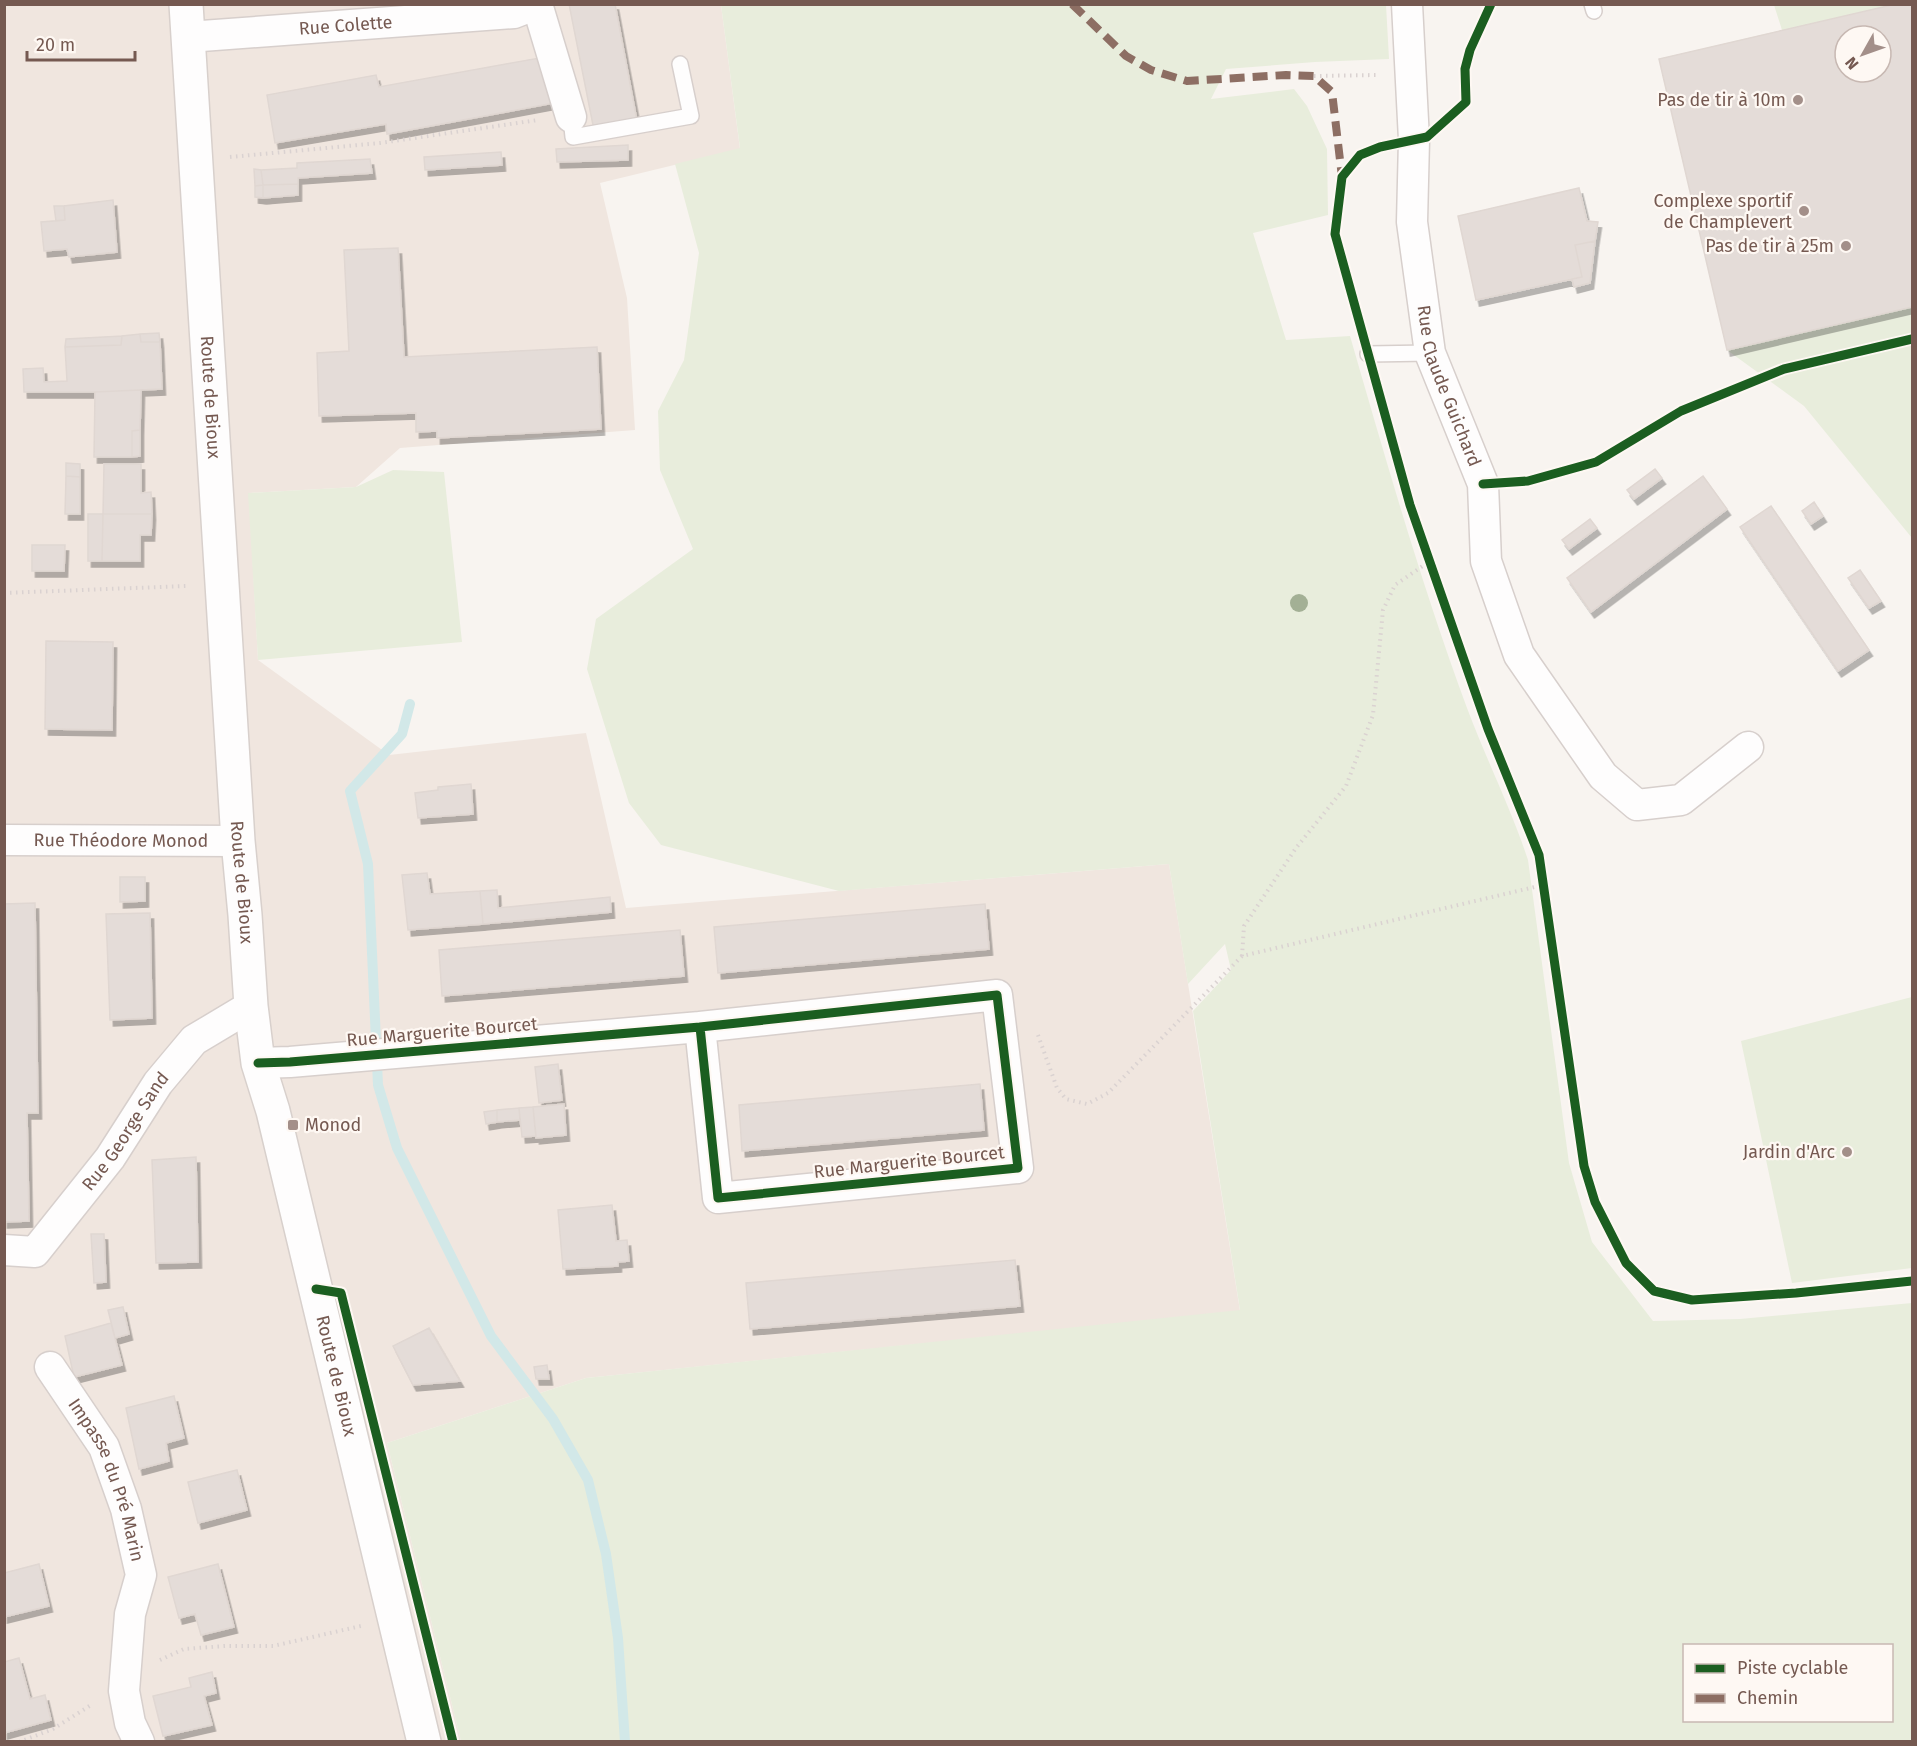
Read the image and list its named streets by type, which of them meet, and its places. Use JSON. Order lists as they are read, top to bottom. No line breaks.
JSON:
{"streets":{"main road":["Route de Bioux"],"street":["Rue Colette","Rue Claude Guichard","Rue Théodore Monod","Rue Marguerite Bourcet","Rue George Sand","Impasse du Pré Marin"]},"crossings":[["Rue Colette","Route de Bioux"],["Route de Bioux","Rue Théodore Monod"],["Route de Bioux","Rue Marguerite Bourcet"],["Route de Bioux","Rue George Sand"]],"places":{"other":["Pas de tir à 10m","Complexe sportif de Champlevert","Pas de tir à 25m","Jardin d'Arc"],"transit":["Monod"]},"legend":["Piste cyclable","Chemin"],"scale_bar":"20 m","north":"bottom left"}
